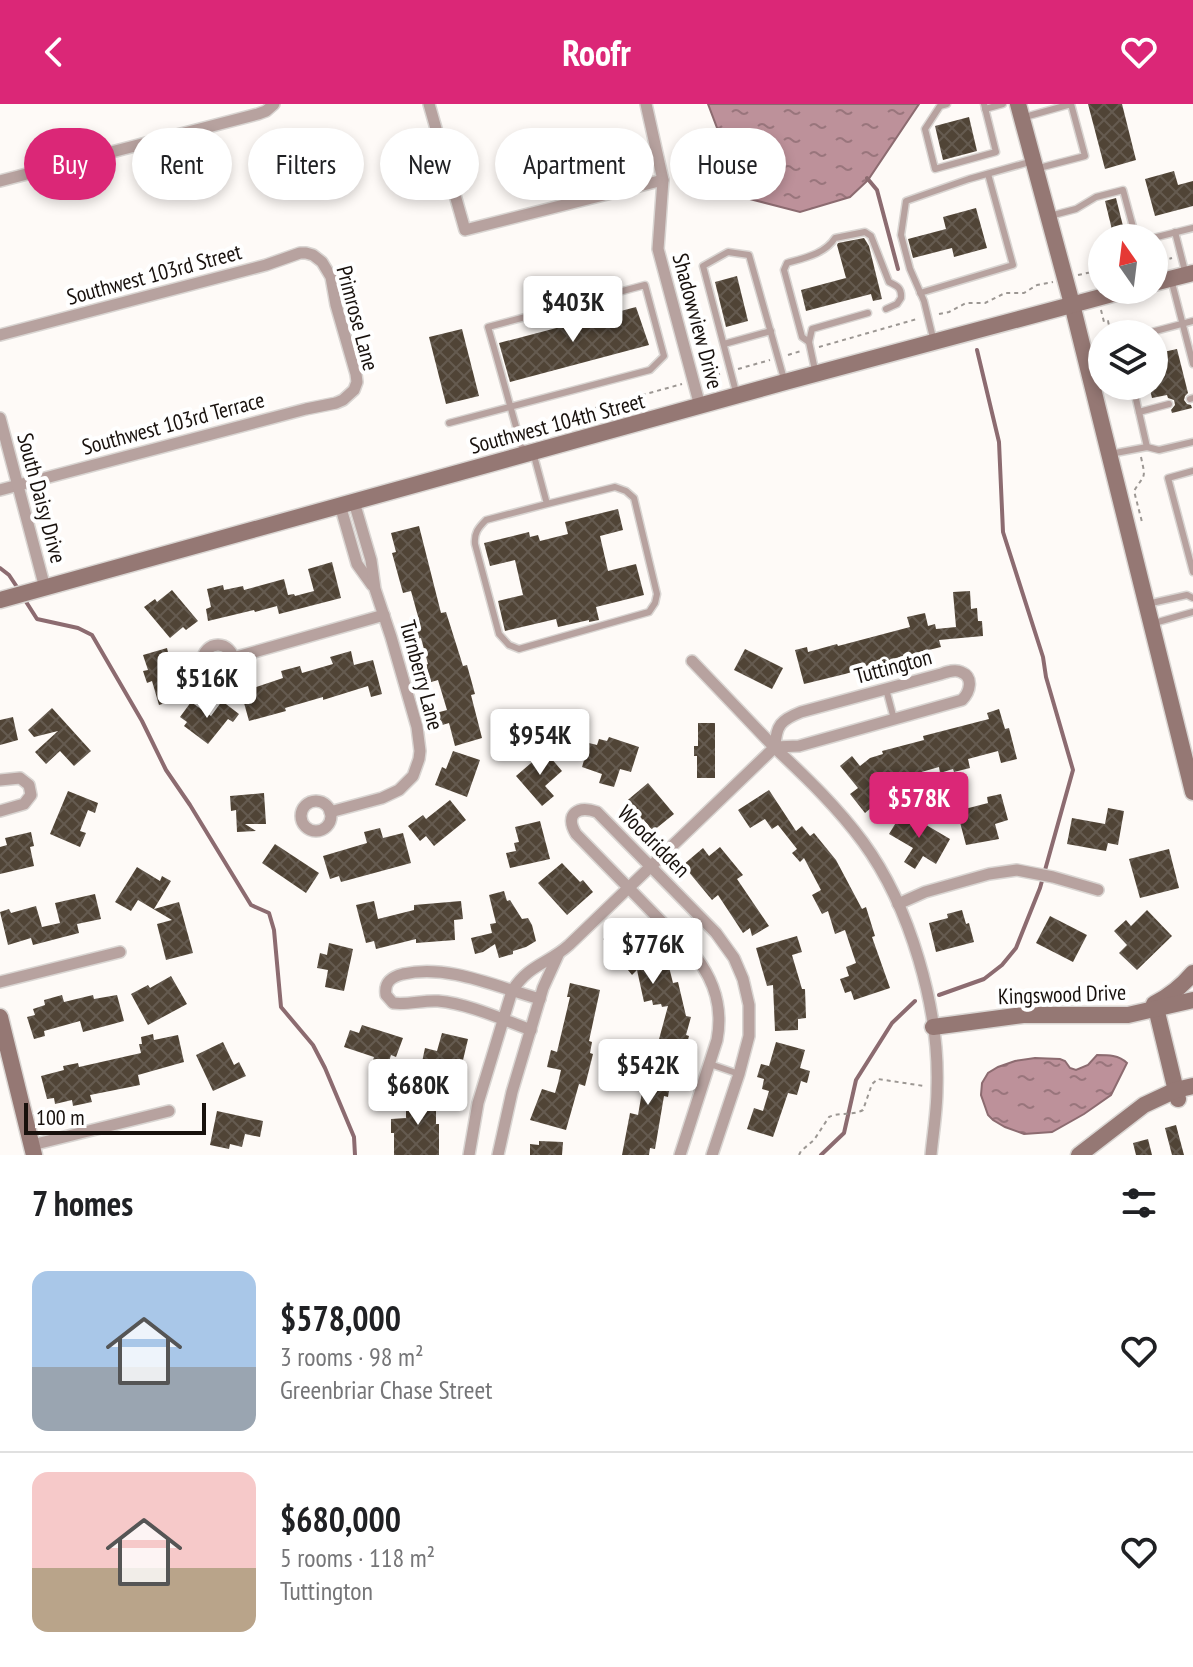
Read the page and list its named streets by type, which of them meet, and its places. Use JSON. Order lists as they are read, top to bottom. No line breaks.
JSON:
{"streets":{"main road":["Southwest 104th Street","Kingswood Drive"],"street":["Southwest 103rd Street","Primrose Lane","Shadowview Drive","Southwest 103rd Terrace","South Daisy Drive","Tuttington","Turnberry Lane","Woodridden"]},"crossings":[["Southwest 103rd Street","Primrose Lane"],["Primrose Lane","Southwest 103rd Terrace"],["Shadowview Drive","Southwest 104th Street"],["Southwest 103rd Terrace","South Daisy Drive"],["Southwest 104th Street","South Daisy Drive"],["Southwest 104th Street","Turnberry Lane"],["Tuttington","Woodridden"]],"scale_bar":"100 m","north":"top","page":{"header":"Roofr","chip":["Buy","Rent","Filters","New","Apartment","House"],"price":["$403K","$516K","$954K","$578K","$776K","$542K","$680K"],"scale":"100 m","heading":"7 homes","list":[{"name":"$578,000","note":"3 rooms · 98 m² · Greenbriar Chase Street"},{"name":"$680,000","note":"5 rooms · 118 m² · Tuttington"}]}}
